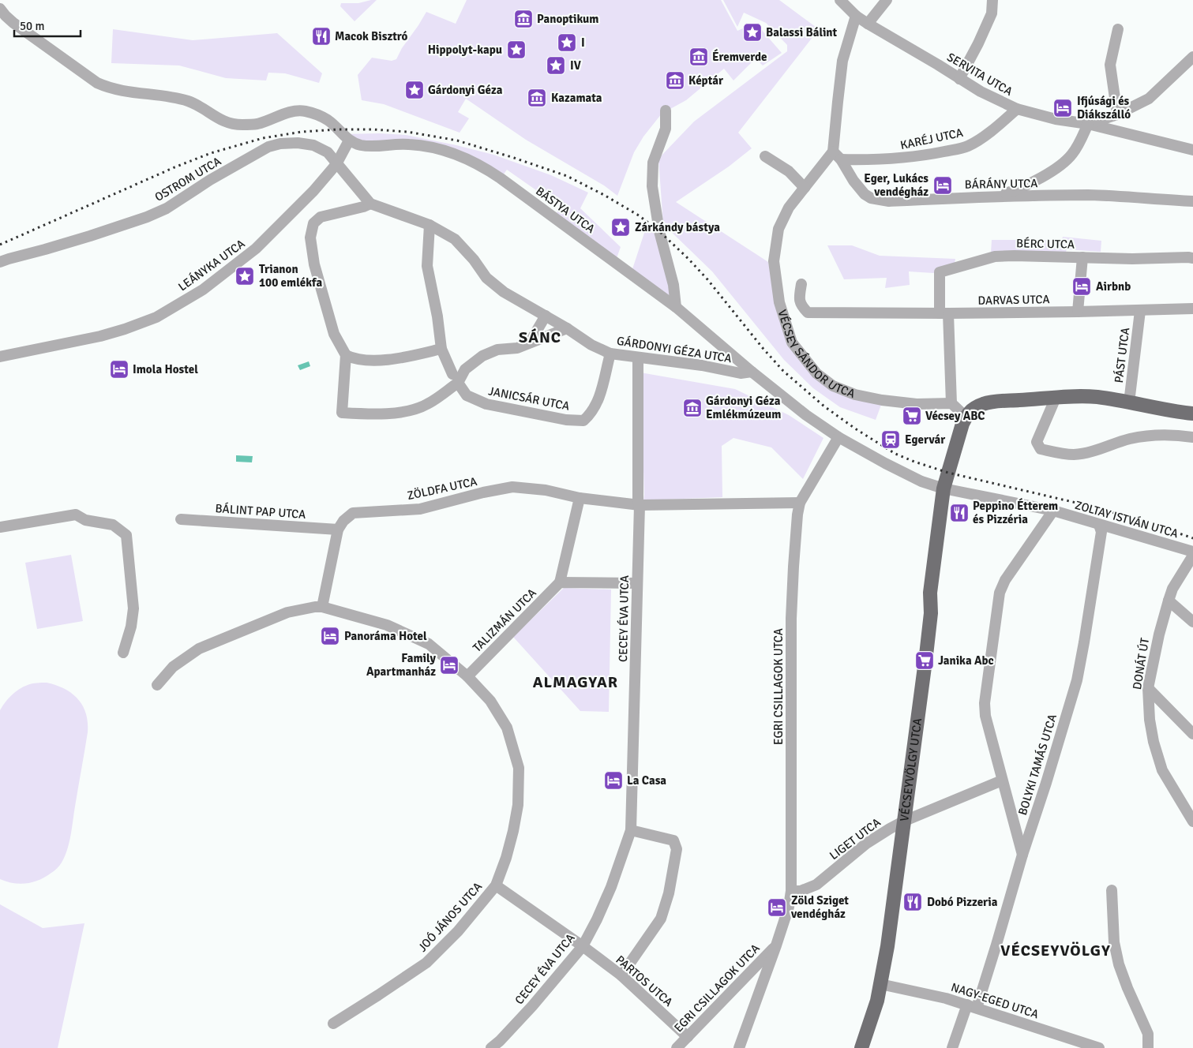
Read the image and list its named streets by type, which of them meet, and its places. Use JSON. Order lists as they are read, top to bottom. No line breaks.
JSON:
{"streets":{"main road":["VÉCSEYVÖLGY UTCA"],"street":["SERVITA UTCA","KARÉJ UTCA","OSTROM UTCA","BÁRÁNY UTCA","BÁSTYA UTCA","BÉRC UTCA","LEÁNYKA UTCA","DARVAS UTCA","GÁRDONYI GÉZA UTCA","VÉCSEY SÁNDOR UTCA","PÁST UTCA","JANICSÁR UTCA","ZÖLDFA UTCA","BÁLINT PAP UTCA","ZOLTAY ISTVÁN UTCA","CECEY ÉVA UTCA","TALIZMÁN UTCA","DONÁT ÚT","EGRI CSILLAGOK UTCA","BOLYKI TAMÁS UTCA","LIGET UTCA","JOÓ JÁNOS UTCA","PARTOS UTCA","NAGY-EGED UTCA"]},"crossings":[["SERVITA UTCA","KARÉJ UTCA"],["KARÉJ UTCA","BÁRÁNY UTCA"],["KARÉJ UTCA","VÉCSEY SÁNDOR UTCA"],["OSTROM UTCA","LEÁNYKA UTCA"],["OSTROM UTCA","GÁRDONYI GÉZA UTCA"],["BÁRÁNY UTCA","VÉCSEY SÁNDOR UTCA"],["BÁSTYA UTCA","LEÁNYKA UTCA"],["BÁSTYA UTCA","GÁRDONYI GÉZA UTCA"],["BÉRC UTCA","DARVAS UTCA"],["LEÁNYKA UTCA","GÁRDONYI GÉZA UTCA"],["DARVAS UTCA","PÁST UTCA"],["GÁRDONYI GÉZA UTCA","JANICSÁR UTCA"],["GÁRDONYI GÉZA UTCA","CECEY ÉVA UTCA"],["ZÖLDFA UTCA","BÁLINT PAP UTCA"],["ZÖLDFA UTCA","CECEY ÉVA UTCA"],["ZÖLDFA UTCA","EGRI CSILLAGOK UTCA"],["ZÖLDFA UTCA","JOÓ JÁNOS UTCA"],["ZOLTAY ISTVÁN UTCA","BOLYKI TAMÁS UTCA"],["CECEY ÉVA UTCA","PARTOS UTCA"],["TALIZMÁN UTCA","JOÓ JÁNOS UTCA"],["EGRI CSILLAGOK UTCA","LIGET UTCA"],["EGRI CSILLAGOK UTCA","PARTOS UTCA"],["BOLYKI TAMÁS UTCA","NAGY-EGED UTCA"],["VÉCSEYVÖLGY UTCA","LIGET UTCA"],["VÉCSEYVÖLGY UTCA","NAGY-EGED UTCA"],["JOÓ JÁNOS UTCA","PARTOS UTCA"]],"districts":["SÁNC","ALMAGYAR","VÉCSEYVÖLGY"],"places":{"museum":["Panoptikum","Éremverde","Képtár","Kazamata","Gárdonyi Géza Emlékmúzeum"],"place":["Balassi Bálint","I","Hippolyt-kapu","IV","Gárdonyi Géza","Zárkándy bástya","Trianon 100 emlékfa"],"restaurant":["Macok Bisztró","Peppino Étterem és Pizzéria","Dobó Pizzeria"],"hotel":["Ifjúsági és Diákszálló","Eger, Lukács vendégház","Airbnb","Imola Hostel","Panoráma Hotel","Family Apartmanház","La Casa","Zöld Sziget vendégház"],"supermarket":["Vécsey ABC","Janika Abc"],"station":["Egervár"]},"scale_bar":"50 m"}
